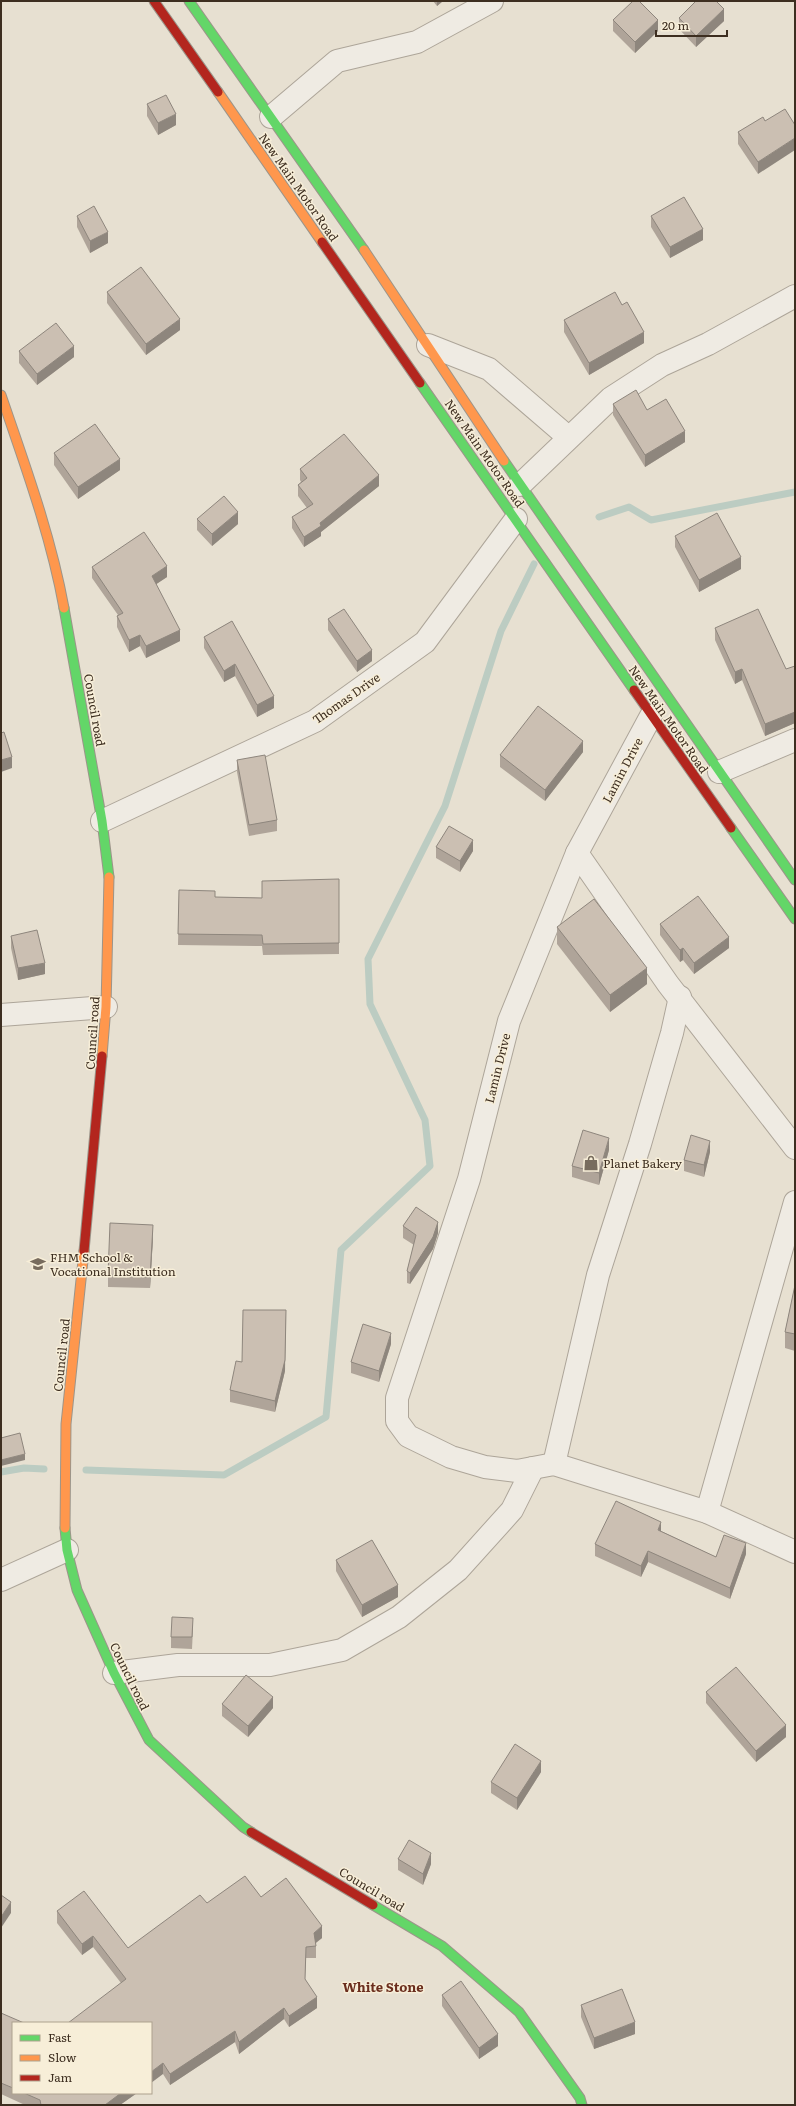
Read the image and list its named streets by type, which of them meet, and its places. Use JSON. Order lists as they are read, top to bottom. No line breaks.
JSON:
{"streets":{"main road":["New Main Motor Road","Council road"],"street":["Thomas Drive","Lamin Drive"]},"crossings":[["New Main Motor Road","Thomas Drive"],["New Main Motor Road","Lamin Drive"],["Thomas Drive","Council road"]],"districts":["White Stone"],"places":{"shop":["Planet Bakery"],"school or university":["FHM School & Vocational Institution"]},"legend":["Fast","Slow","Jam"],"scale_bar":"20 m"}
